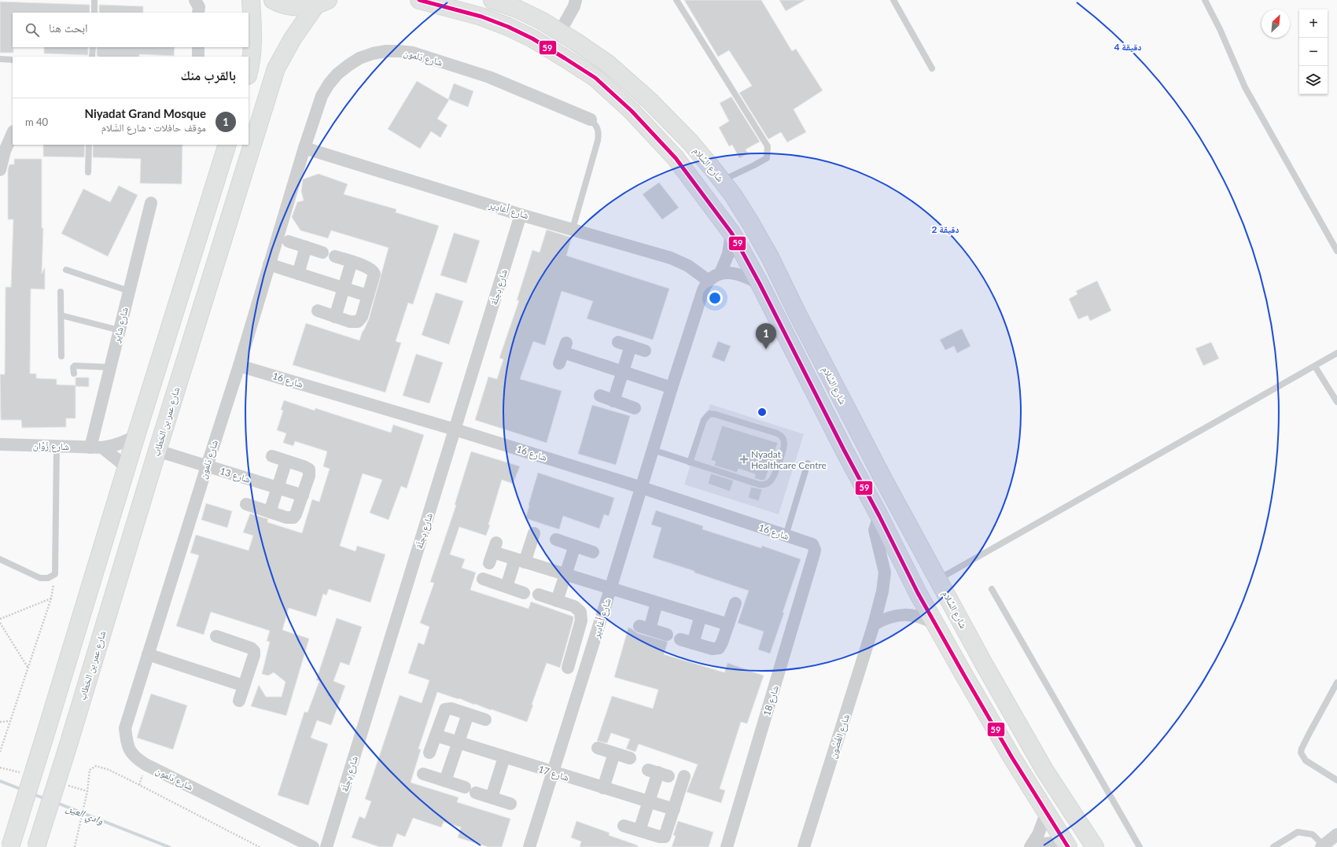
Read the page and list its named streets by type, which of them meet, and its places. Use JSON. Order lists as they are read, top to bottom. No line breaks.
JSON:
{"streets":{"street":["شارع دَلمون","شارع السَّلام","شارع أَغادِير","شارع دِجلَة","شارع شاير","شارع 16","شارع عمر بن الخطاب","شارع زُوَّان","شارع 13","شارع 18","شارع الغُصُون","شارع 17"]},"crossings":[["شارع دَلمون","شارع أَغادِير"],["شارع دَلمون","شارع 16"],["شارع دَلمون","شارع 13"],["شارع أَغادِير","شارع دِجلَة"],["شارع أَغادِير","شارع 16"],["شارع أَغادِير","شارع 17"],["شارع دِجلَة","شارع 16"],["شارع شاير","شارع زُوَّان"],["شارع 16","شارع 18"],["شارع عمر بن الخطاب","شارع 13"]],"water":["وادي العين"],"places":{"health":["Nyadat Healthcare Centre"]},"lines":["transit line 59"],"north":"top right","page":{"map_buttons":["+","−"],"search":"ابحث هنا","heading":"بالقرب منك","list":[{"mark":"1","name":"Niyadat Grand Mosque","note":"موقف حافلات · شارع السَّلام","value":"40 m"}],"pins":"1"},"rings":["4 دقيقة","2 دقيقة"]}
